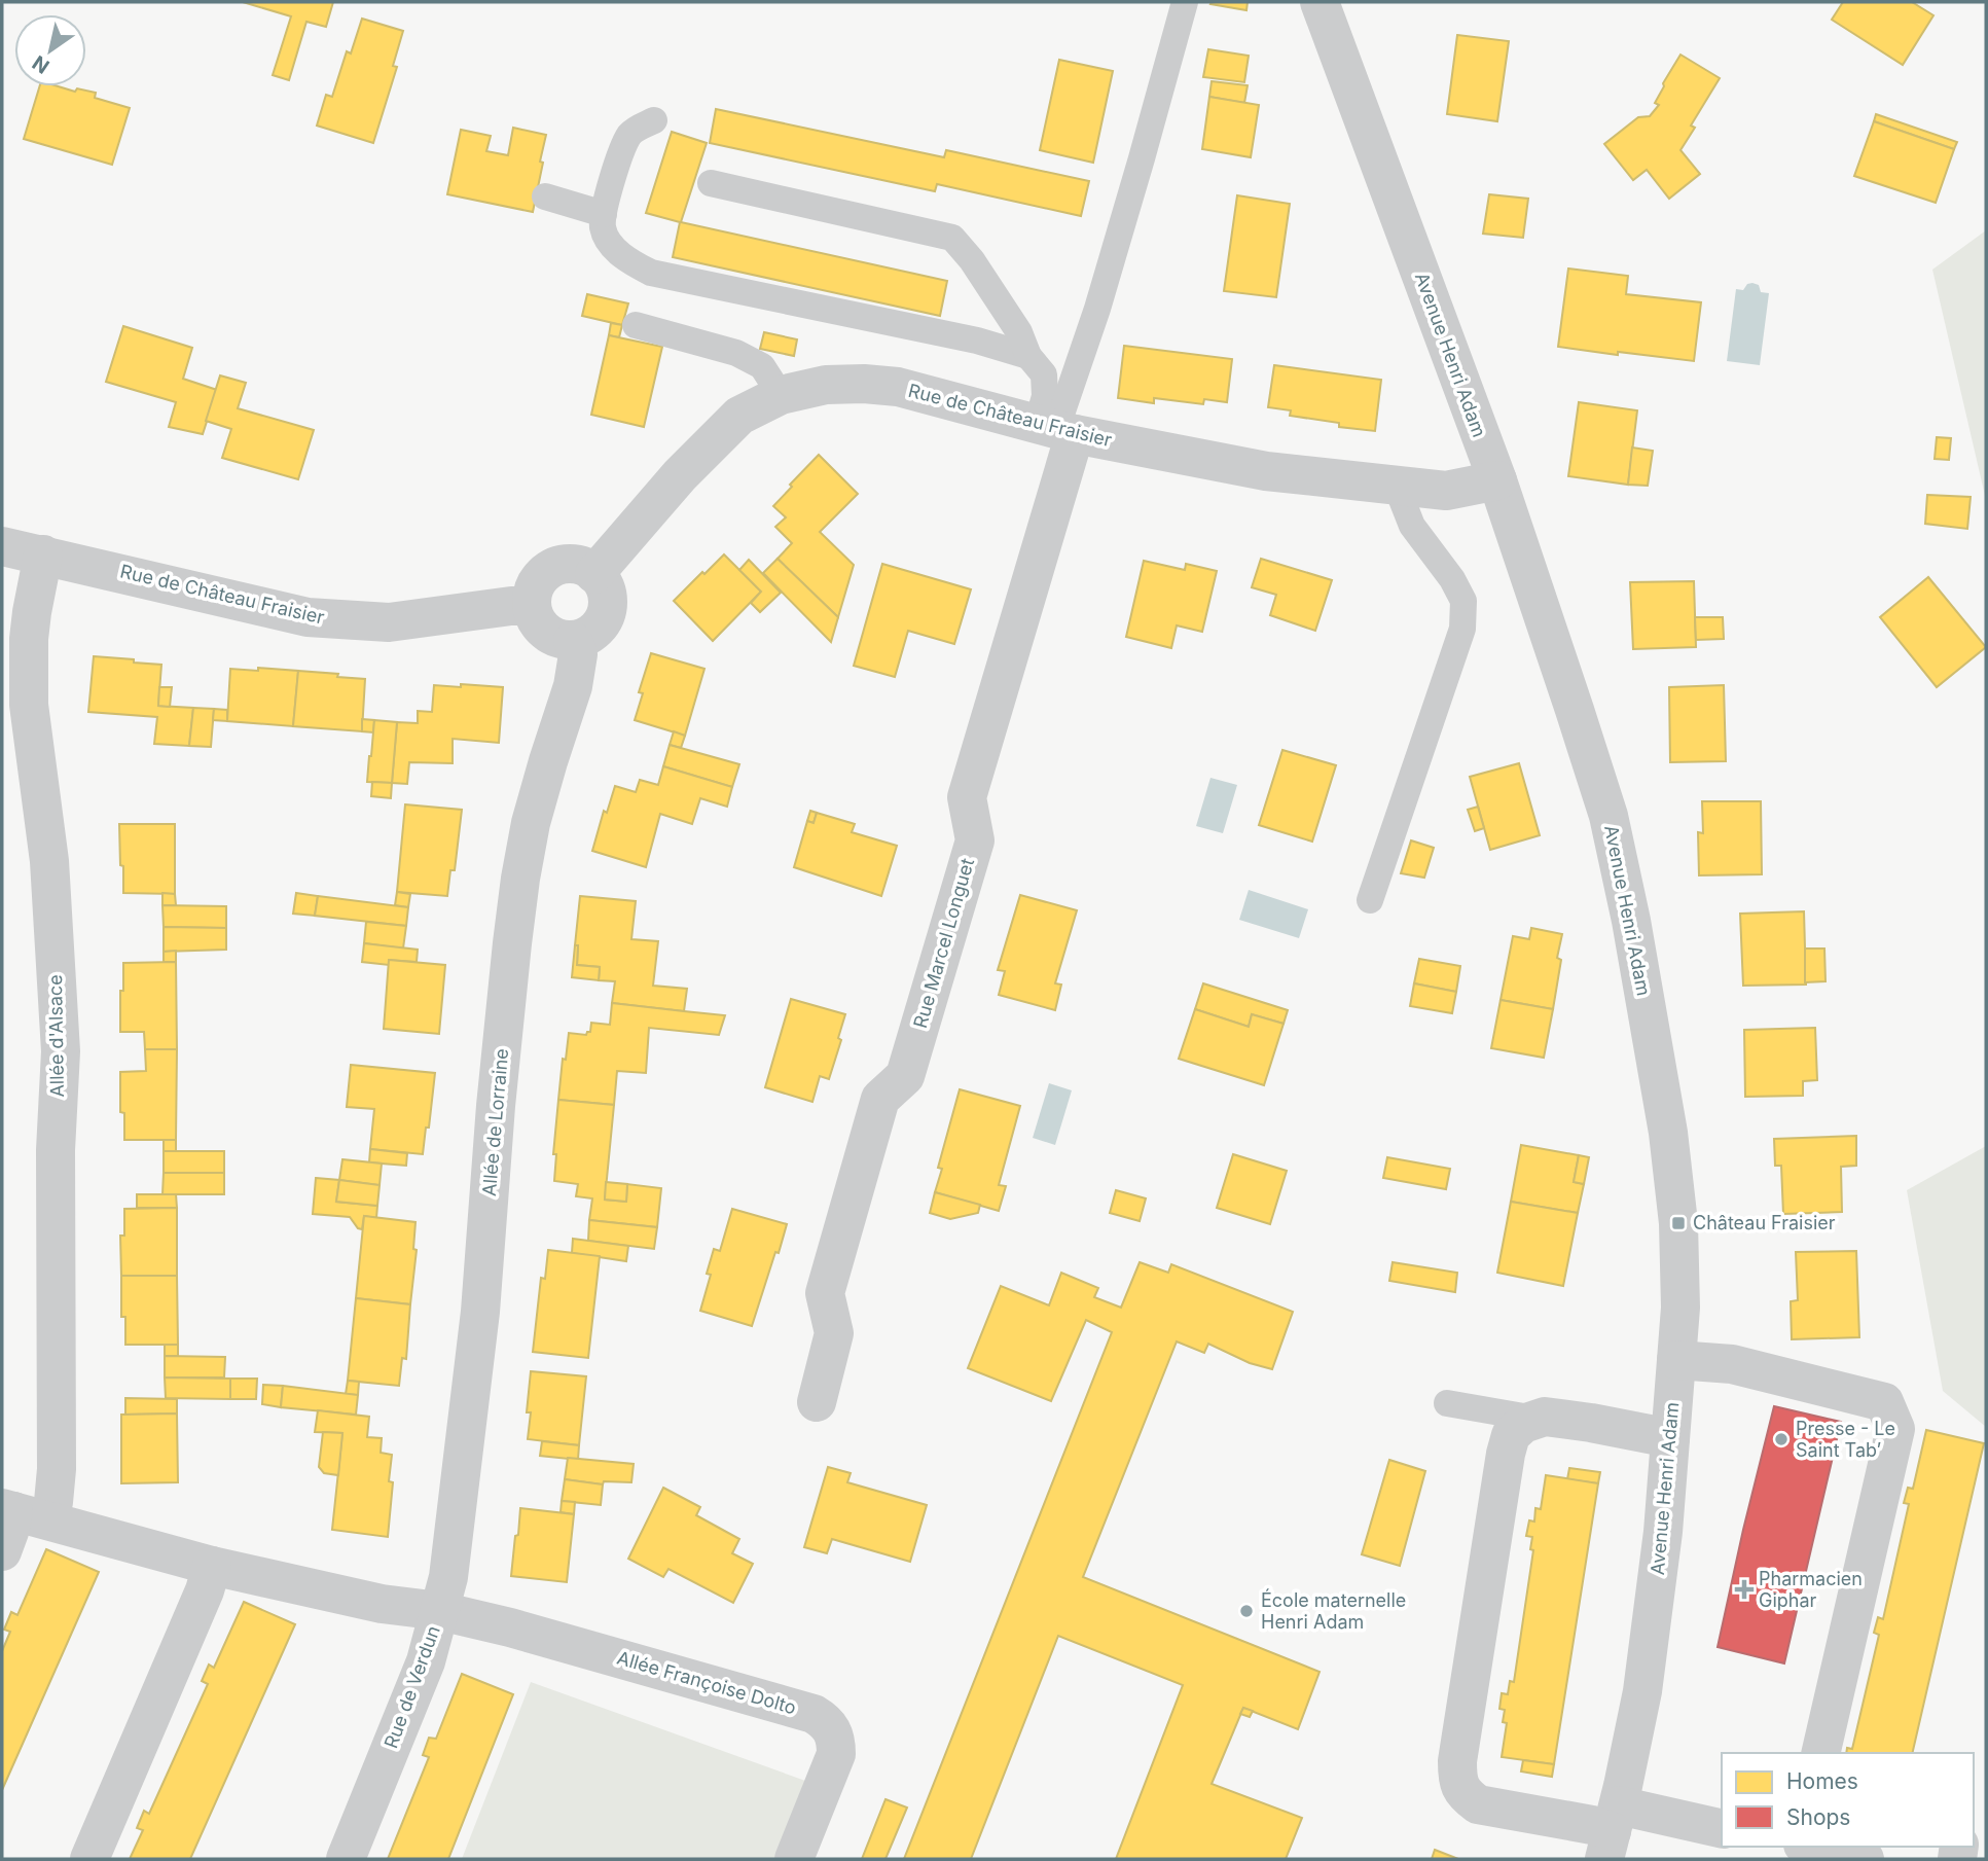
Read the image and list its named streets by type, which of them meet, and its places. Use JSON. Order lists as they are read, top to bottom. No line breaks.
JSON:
{"streets":{"street":["Avenue Henri Adam","Rue de Château Fraisier","Rue Marcel Longuet","Allée d'Alsace","Allée de Lorraine","Allée Françoise Dolto","Rue de Verdun"]},"crossings":[["Avenue Henri Adam","Rue de Château Fraisier"],["Rue de Château Fraisier","Rue Marcel Longuet"],["Rue de Château Fraisier","Allée d'Alsace"],["Rue de Château Fraisier","Allée de Lorraine"],["Allée d'Alsace","Rue de Verdun"],["Allée de Lorraine","Allée Françoise Dolto"],["Allée de Lorraine","Rue de Verdun"],["Allée Françoise Dolto","Rue de Verdun"]],"places":{"transit":["Château Fraisier"],"other":["Presse - Le Saint Tab’","École maternelle Henri Adam"],"health":["Pharmacien Giphar"]},"legend":["Homes","Shops"],"north":"bottom left"}
